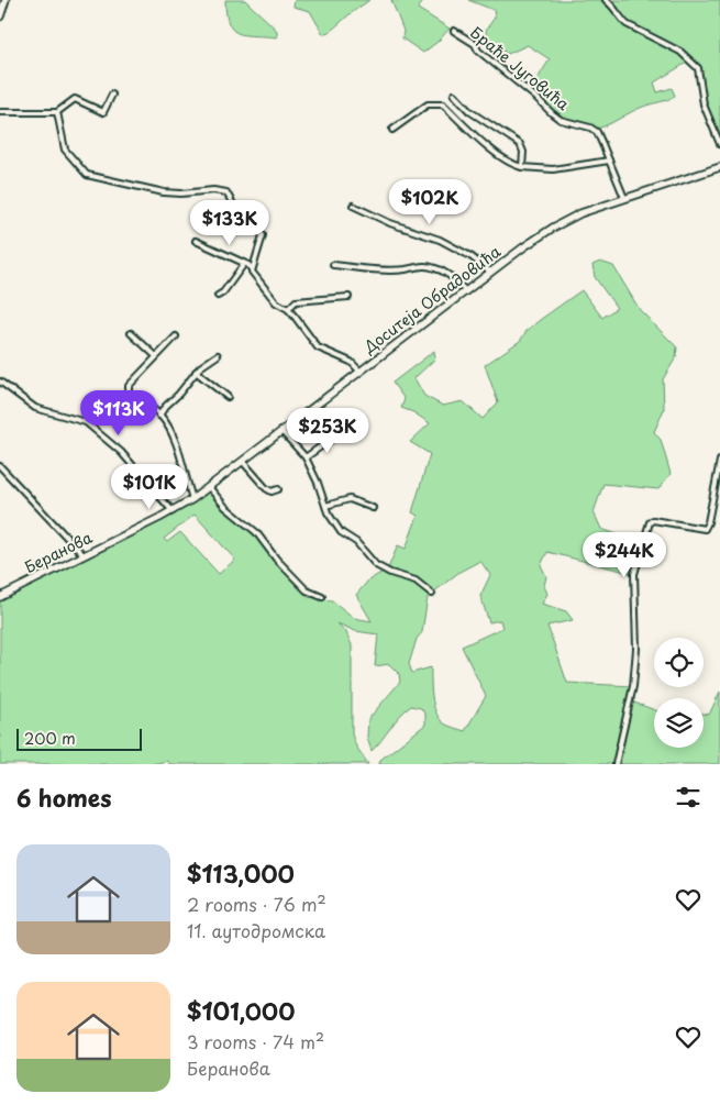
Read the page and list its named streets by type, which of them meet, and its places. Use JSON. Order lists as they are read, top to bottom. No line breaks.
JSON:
{"streets":{"main road":["Доситеја Обрадовића","Беранова"],"street":["Браће Југовића"]},"crossings":[["Браће Југовића","Доситеја Обрадовића"],["Доситеја Обрадовића","Беранова"]],"scale_bar":"200 m","page":{"price":["$102K","$133K","$113K","$253K","$101K","$244K"],"scale":"200 m","heading":"6 homes","list":[{"name":"$113,000","note":"2 rooms · 76 m² · 11. аутодромска"},{"name":"$101,000","note":"3 rooms · 74 m² · Беранова"}]}}
